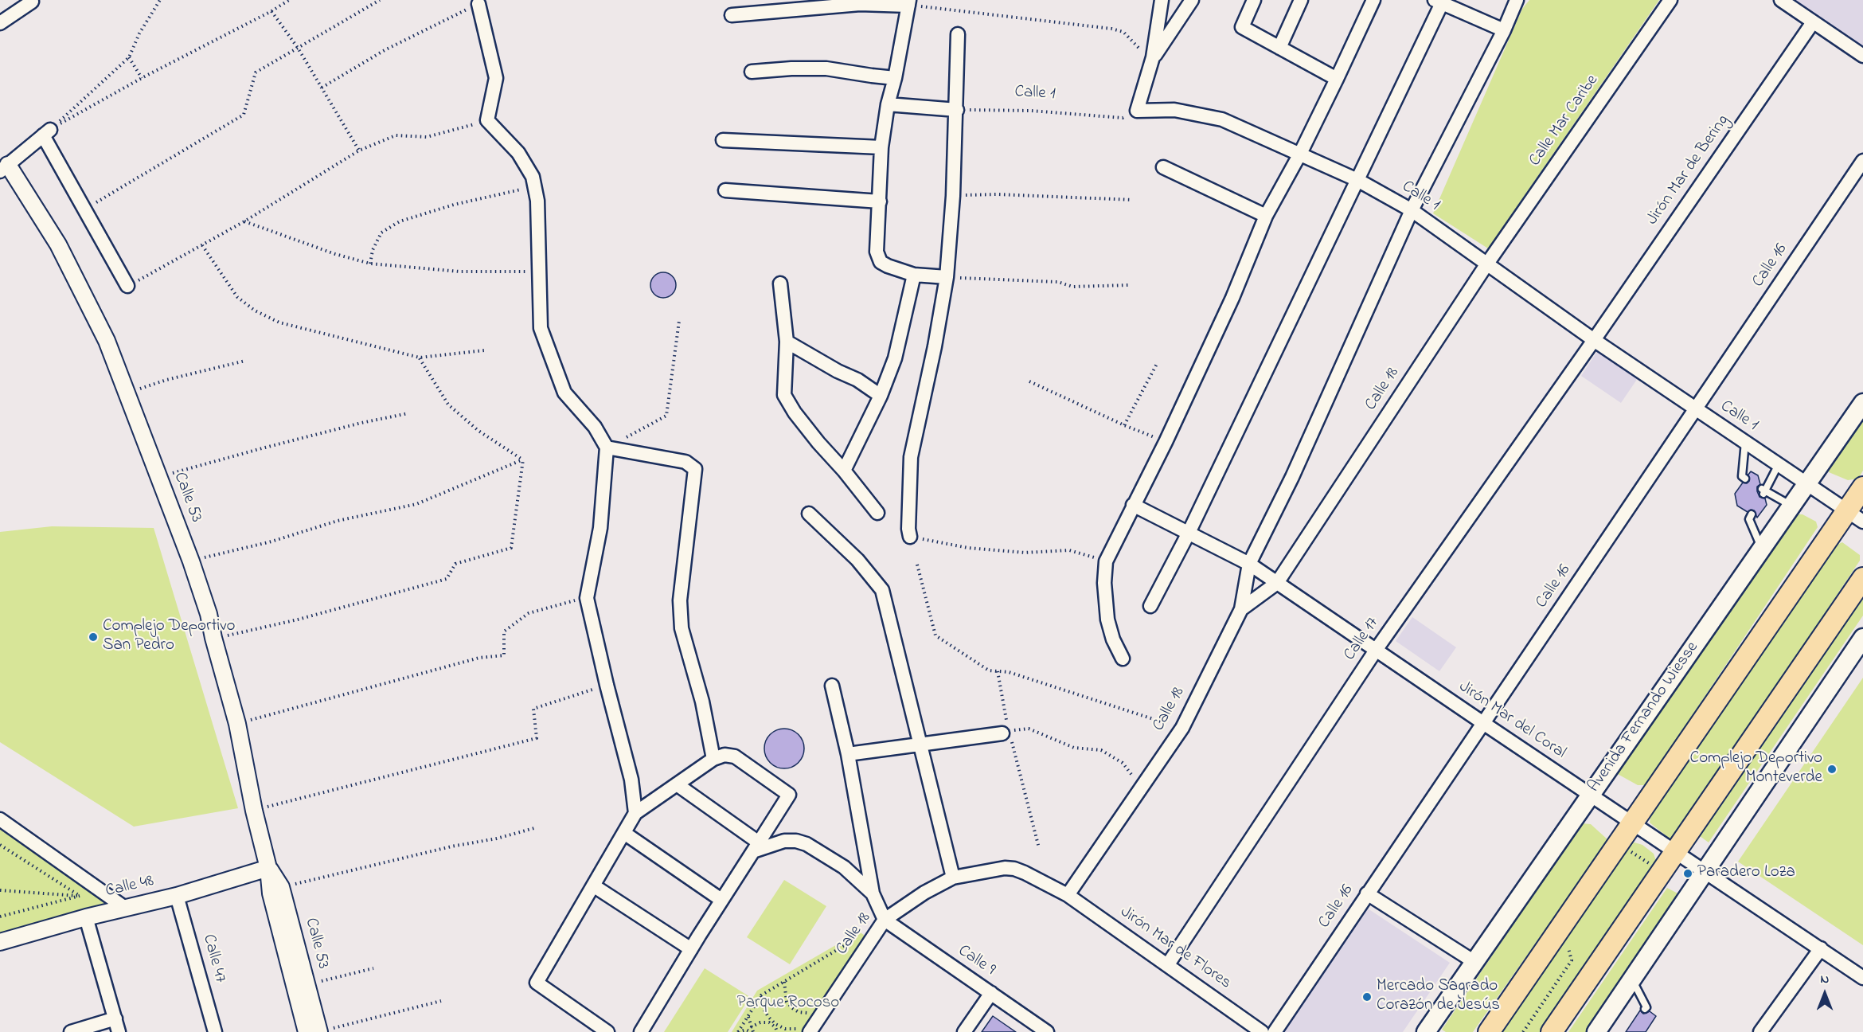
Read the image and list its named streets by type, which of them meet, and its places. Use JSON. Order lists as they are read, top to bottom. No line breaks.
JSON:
{"streets":{"main road":["Avenida Fernando Wiesse"],"street":["Calle 1","Calle Mar Caribe","Jirón Mar de Bering","Calle 16","Calle 18","Calle 53","Calle 17","Jirón Mar del Coral","Calle 48","Jirón Mar de Flores","Calle 47","Calle 9"]},"crossings":[["Calle 1","Calle Mar Caribe"],["Calle 1","Jirón Mar de Bering"],["Calle 1","Calle 16"],["Calle 1","Calle 18"],["Calle 1","Calle 17"],["Calle 1","Avenida Fernando Wiesse"],["Calle Mar Caribe","Calle 18"],["Jirón Mar de Bering","Calle 17"],["Calle 16","Jirón Mar del Coral"],["Calle 18","Jirón Mar del Coral"],["Calle 18","Jirón Mar de Flores"],["Calle 18","Calle 9"],["Calle 53","Calle 48"],["Calle 17","Jirón Mar del Coral"],["Calle 17","Jirón Mar de Flores"],["Avenida Fernando Wiesse","Jirón Mar del Coral"],["Calle 48","Calle 47"]],"parks":["Parque Rocoso"],"places":["Complejo Deportivo San Pedro","Complejo Deportivo Monteverde","Paradero Loza","Mercado Sagrado Corazón de Jesús"],"north":"top"}
